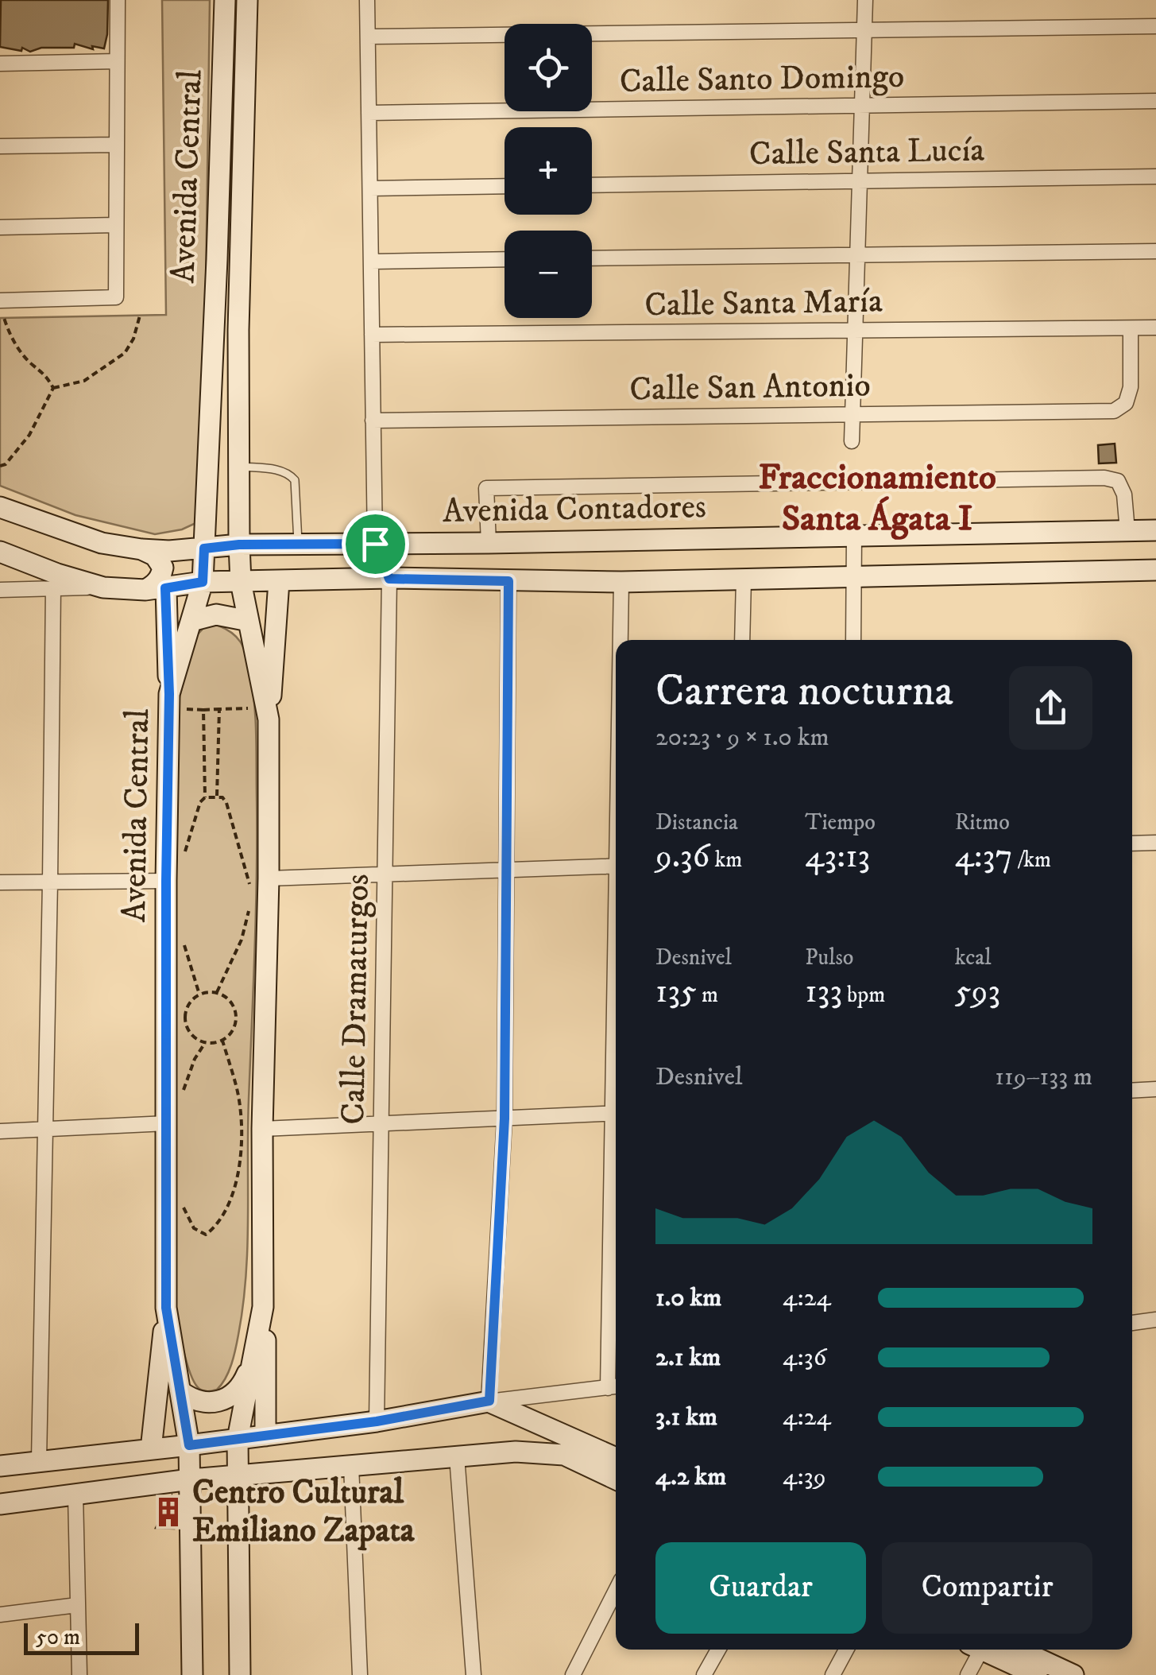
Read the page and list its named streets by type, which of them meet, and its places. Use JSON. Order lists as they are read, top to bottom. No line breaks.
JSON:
{"streets":{"main road":["Avenida Central","Avenida Contadores"],"street":["Calle Santo Domingo","Calle Santa Lucía","Calle Santa María","Calle San Antonio","Calle Dramaturgos"]},"crossings":[["Avenida Central","Avenida Contadores"],["Calle Santa María","Calle San Antonio"],["Avenida Contadores","Calle Dramaturgos"]],"districts":["Fraccionamiento Santa Ágata I"],"places":{"building":["Centro Cultural Emiliano Zapata"]},"scale_bar":"50 m","page":{"map_buttons":["+","−"],"heading":["Carrera nocturna","20:23 · 9 × 1.0 km"],"stats":[["Distancia","9.36 km"],["Tiempo","43:13"],["Ritmo","4:37 /km"],["Desnivel","135 m"],["Pulso","133 bpm"],["kcal","593"]],"chart":["Desnivel","119–133 m"],"list":[{"name":"1.0 km","note":"4:24"},{"name":"2.1 km","note":"4:36"},{"name":"3.1 km","note":"4:24"},{"name":"4.2 km","note":"4:39"}],"buttons":["Guardar","Compartir"],"scale":"50 m"}}
